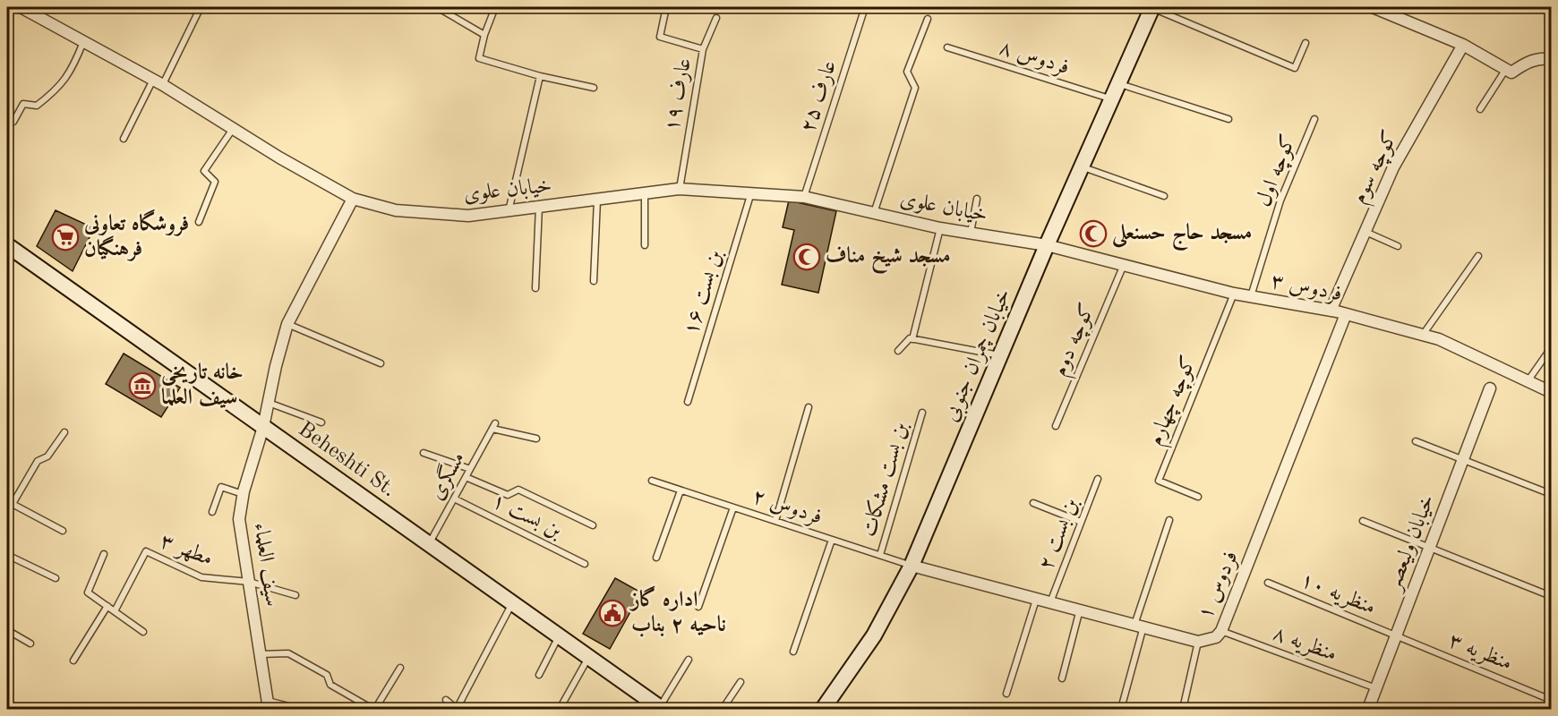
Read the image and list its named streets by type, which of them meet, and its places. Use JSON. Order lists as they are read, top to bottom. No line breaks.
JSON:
{"streets":{"main road":["خیابان چمران جنوبی","Beheshti St."],"street":["کوچه سوم","خیابان علوی","فردوس ۳","خیابان ولیعصر","سیف العلماء","فردوس ۱"],"lane":["فردوس ۸","عارف ۱۹","عارف ۲۵","کوچه اول","بن بست ۱۶","کوچه دوم","کوچه چهارم","مسگری","بن بست مشکات","فردوس ۲","بن بست ۱","بن بست ۲","مطهر ۳","منظریه ۱۰","منظریه ۸","منظریه ۳"]},"crossings":[["فردوس ۸","خیابان چمران جنوبی"],["عارف ۱۹","خیابان علوی"],["عارف ۲۵","خیابان علوی"],["کوچه سوم","فردوس ۳"],["کوچه اول","فردوس ۳"],["خیابان علوی","فردوس ۳"],["خیابان علوی","بن بست ۱۶"],["خیابان علوی","خیابان چمران جنوبی"],["خیابان علوی","سیف العلماء"],["فردوس ۳","کوچه دوم"],["فردوس ۳","خیابان چمران جنوبی"],["فردوس ۳","کوچه چهارم"],["فردوس ۳","فردوس ۱"],["خیابان چمران جنوبی","فردوس ۲"],["خیابان چمران جنوبی","فردوس ۱"],["Beheshti St.","مسگری"],["Beheshti St.","سیف العلماء"],["مسگری","بن بست ۱"],["بن بست مشکات","فردوس ۲"],["فردوس ۲","فردوس ۱"],["بن بست ۲","فردوس ۱"],["خیابان ولیعصر","منظریه ۱۰"],["خیابان ولیعصر","منظریه ۸"],["خیابان ولیعصر","منظریه ۳"],["مطهر ۳","سیف العلماء"],["فردوس ۱","منظریه ۸"],["منظریه ۱۰","منظریه ۳"]],"places":{"mosque":["مسجد حاج حسنعلی","مسجد شیخ مناف"],"supermarket":["فروشگاه تعاونی فرهنگیان"],"museum":["خانه تاریخی سیف العلما"],"public building":["اداره گاز ناحیه ۲ بناب"]}}
